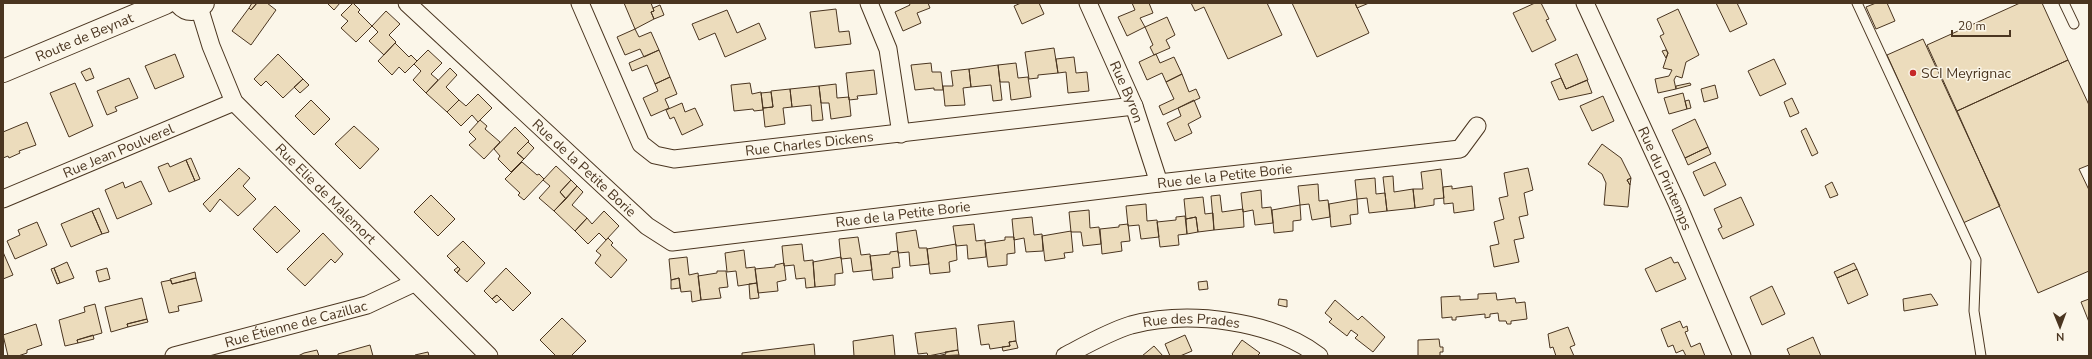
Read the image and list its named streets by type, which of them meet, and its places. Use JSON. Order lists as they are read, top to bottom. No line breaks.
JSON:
{"streets":{"main road":["Route de Beynat"],"street":["Rue Byron","Rue Charles Dickens","Rue Jean Poulverel","Rue de la Petite Borie","Rue du Printemps","Rue Elie de Malemort","Rue Étienne de Cazillac","Rue des Prades"]},"crossings":[["Rue Byron","Rue Charles Dickens"],["Rue Byron","Rue de la Petite Borie"],["Rue Jean Poulverel","Rue Elie de Malemort"],["Rue Elie de Malemort","Rue Étienne de Cazillac"]],"places":["SCI Meyrignac"],"scale_bar":"20 m","north":"bottom"}
